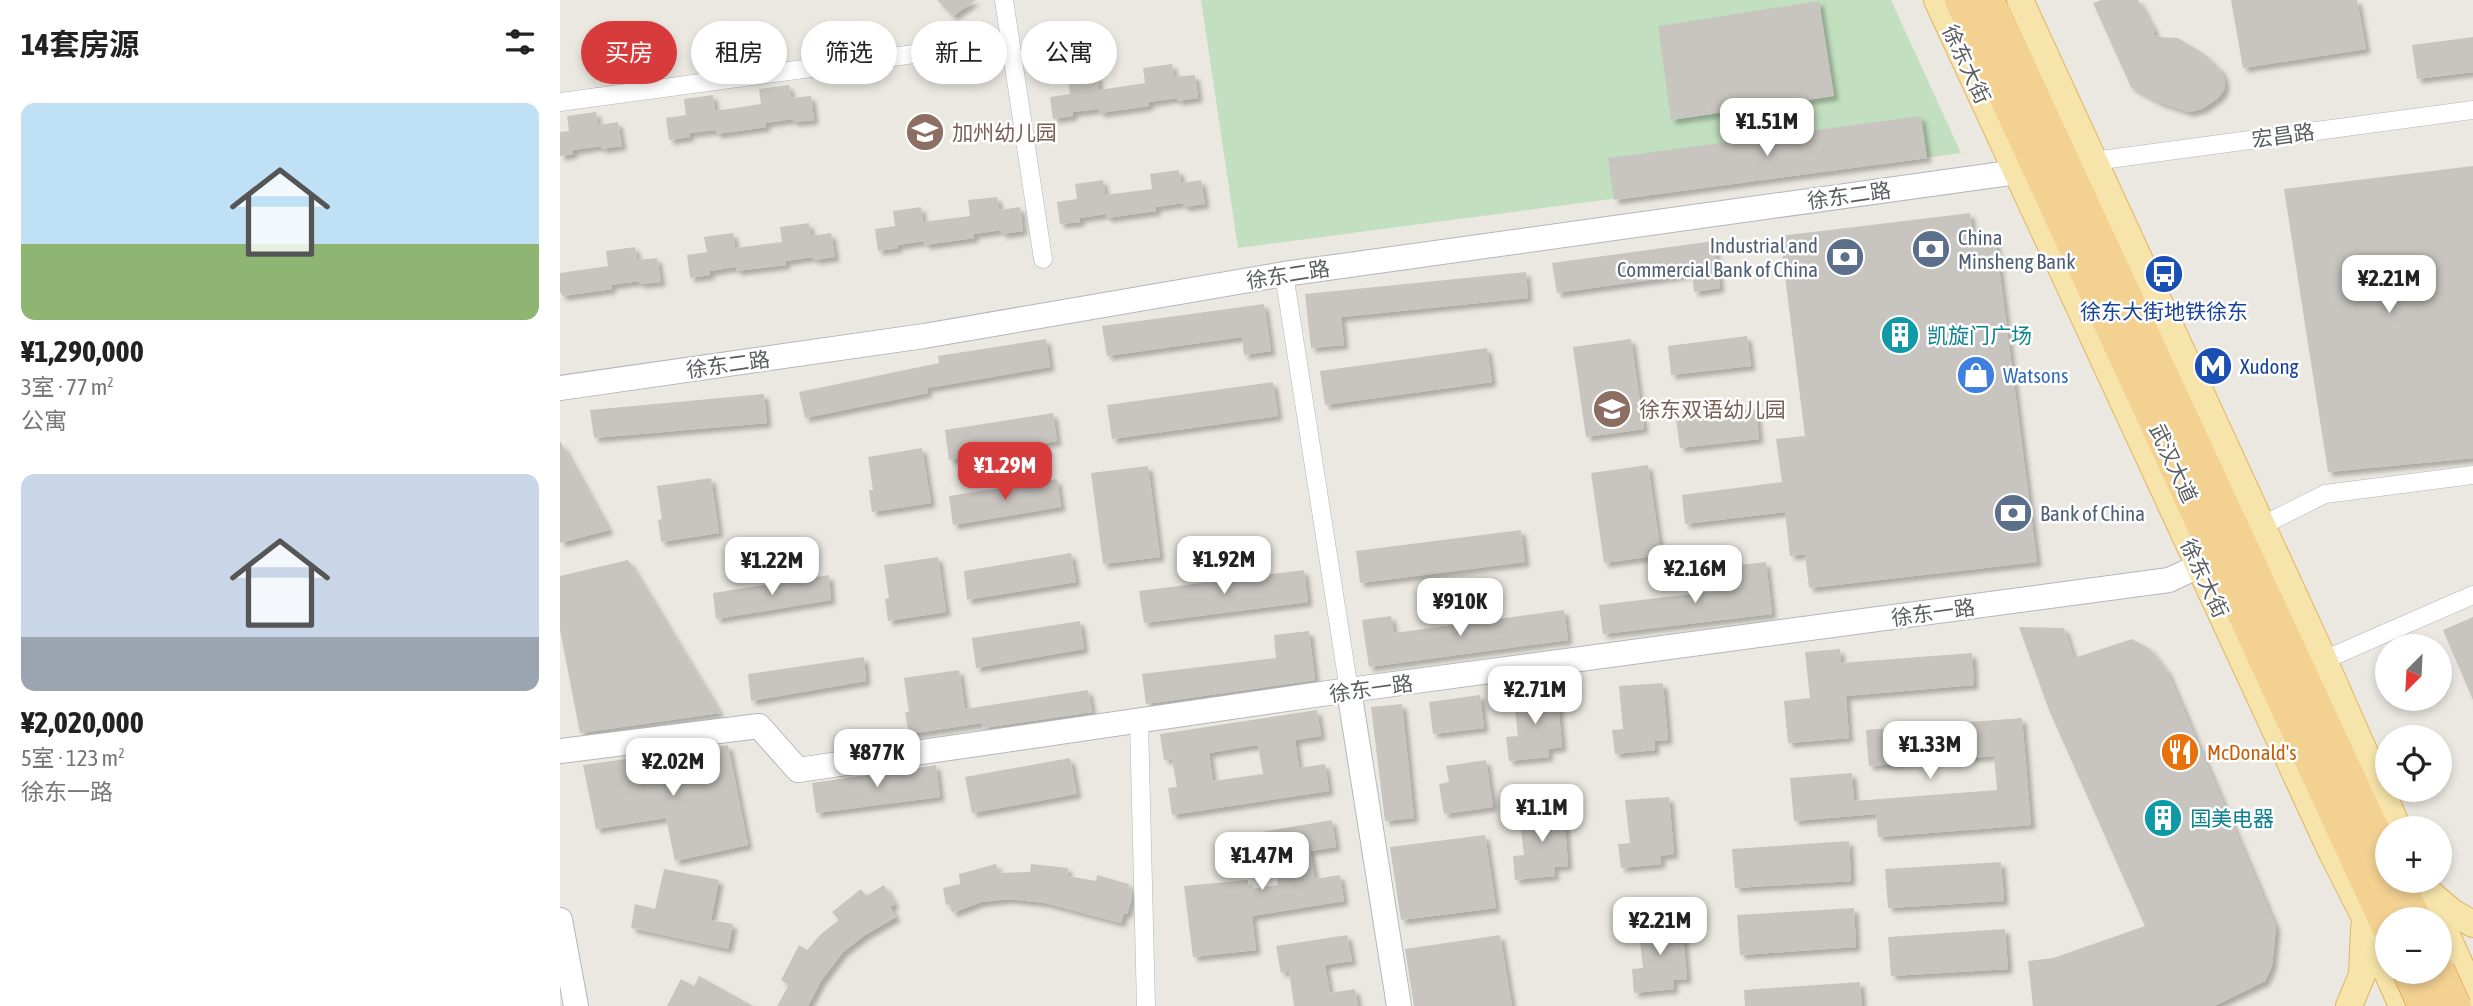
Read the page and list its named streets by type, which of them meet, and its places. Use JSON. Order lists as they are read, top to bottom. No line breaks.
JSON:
{"streets":{"highway":["武汉大道"],"main road":["徐东大街"],"street":["宏昌路","徐东二路","徐东一路"]},"crossings":[["徐东大街","徐东二路"],["徐东大街","武汉大道"],["徐东大街","徐东一路"]],"places":{"school or university":["加州幼儿园","徐东双语幼儿园"],"bank":["China Minsheng Bank","Industrial and Commercial Bank of China","Bank of China"],"bus stop":["徐东大街地铁徐东"],"building":["凯旋门广场","国美电器"],"metro station":["Xudong"],"shop":["Watsons"],"restaurant":["McDonald's"]},"north":"bottom left","page":{"heading":"14套房源","chip":["买房","租房","筛选","新上","公寓"],"list":[{"name":"¥1,290,000","note":"3室 · 77 m² · 公寓"},{"name":"¥2,020,000","note":"5室 · 123 m² · 徐东一路"}],"price":["¥1.51M","¥2.21M","¥1.29M","¥1.92M","¥1.22M","¥2.16M","¥910K","¥2.71M","¥1.33M","¥877K","¥2.02M","¥1.1M","¥1.47M","¥2.21M"],"map_buttons":["+","−"]}}
